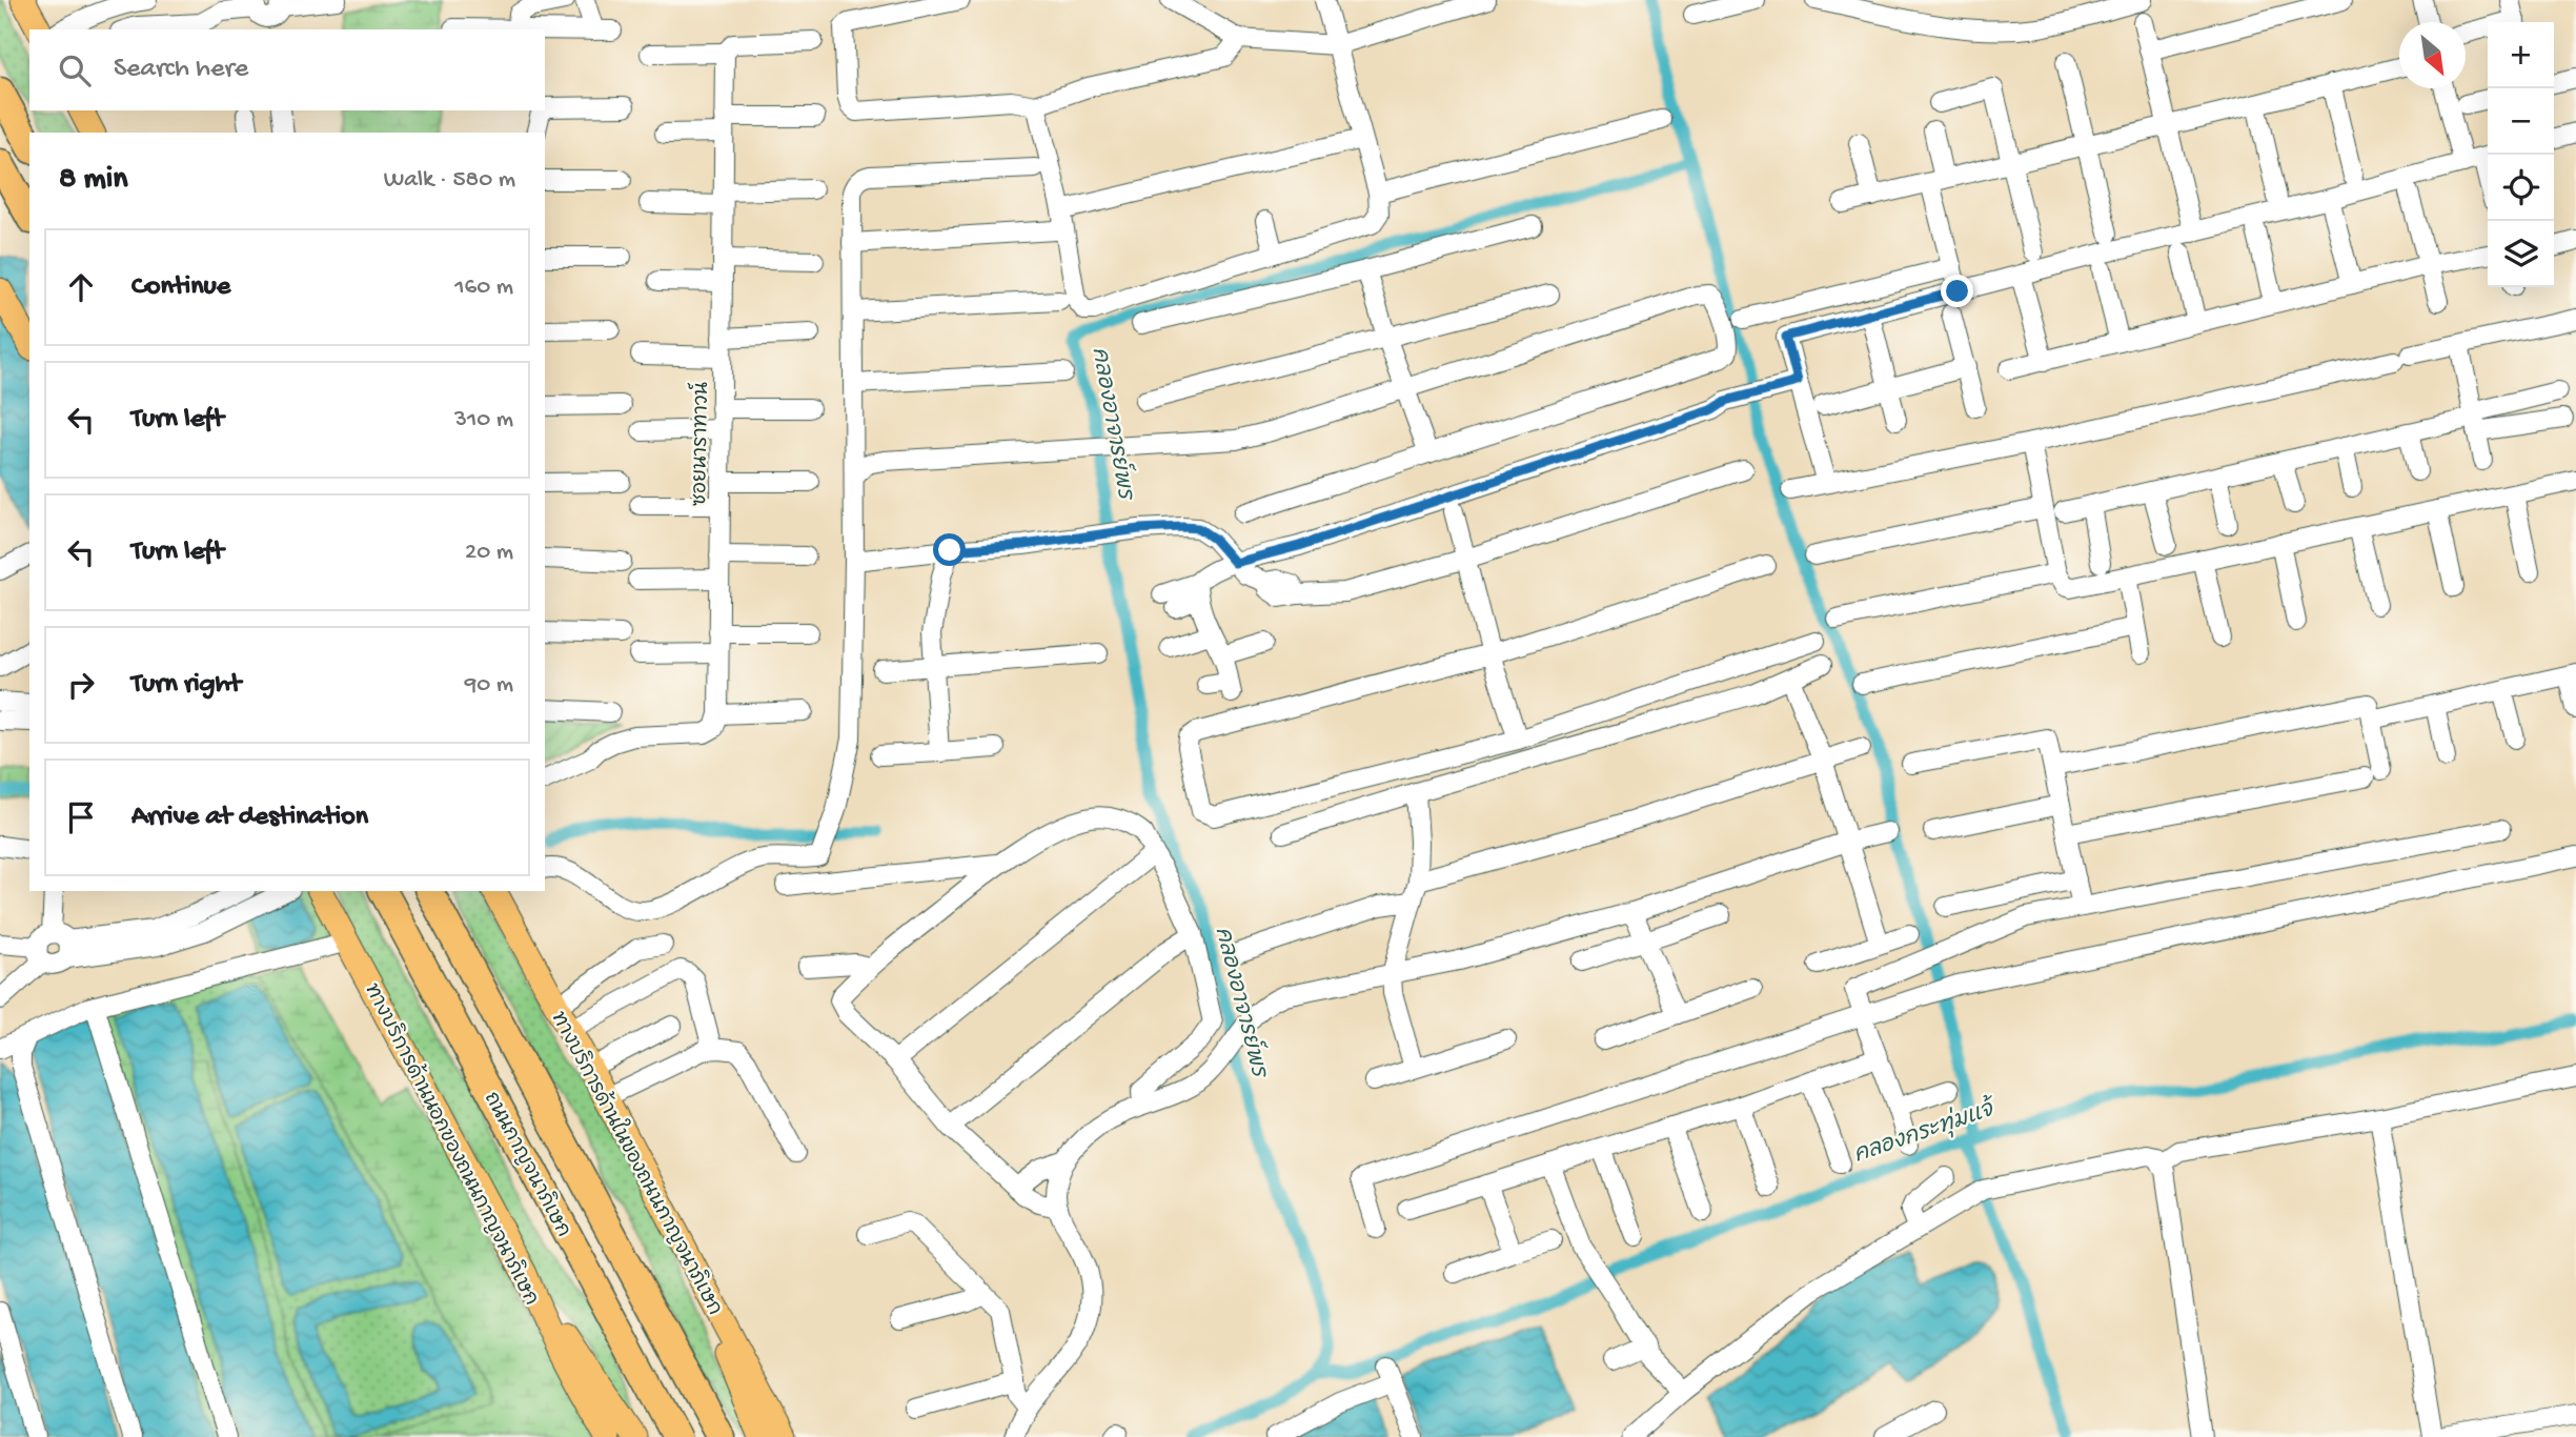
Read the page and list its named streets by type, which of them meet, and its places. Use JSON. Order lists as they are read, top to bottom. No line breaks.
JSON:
{"streets":{"highway":["ถนนกาญจนาภิเษก"],"main road":["ทางบริการด้านนอกของถนนกาญจนาภิเษก","ทางบริการด้านในของถนนกาญจนาภิเษก"],"street":["ซอยนาราทาวน์"]},"water":["คลองอาจารย์พร","คลองกระทุ่มแจ้"],"north":"bottom right","page":{"map_buttons":["+","−"],"search":"Search here","heading":["8 min","Walk · 580 m"],"list":[["Continue","160 m"],["Turn left","310 m"],["Turn left","20 m"],["Turn right","90 m"],"Arrive at destination"]}}
